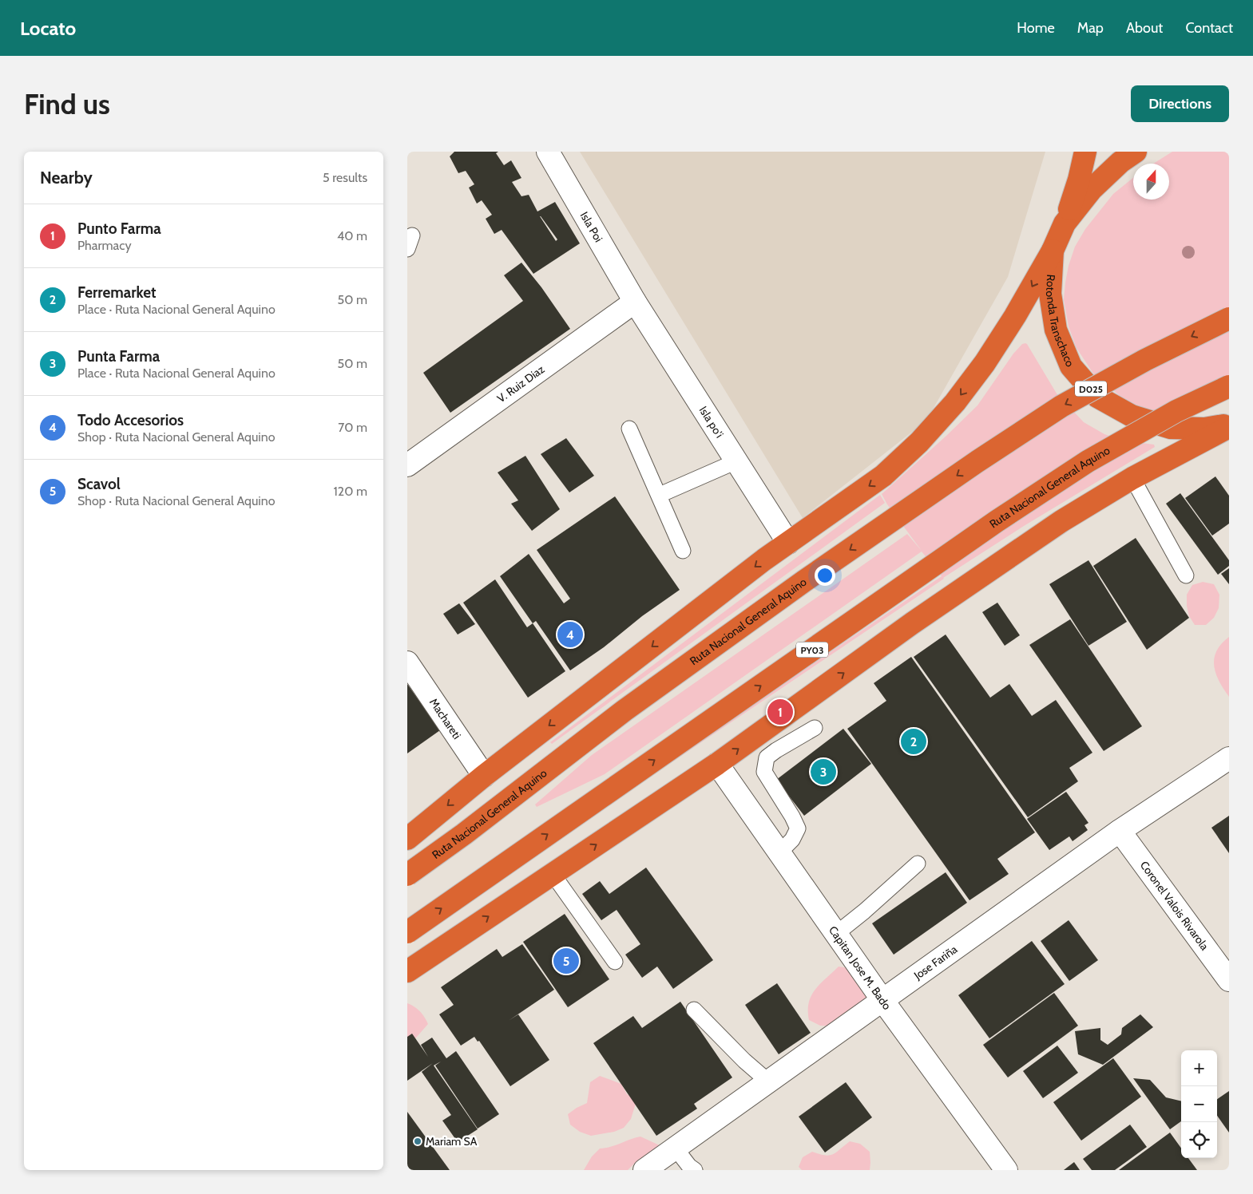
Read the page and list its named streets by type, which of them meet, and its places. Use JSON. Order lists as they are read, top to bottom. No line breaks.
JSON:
{"streets":{"highway":["Rotonda Transchaco","D025","Ruta Nacional General Aquino","PY03"],"street":["Isla Poi","V. Ruiz Diaz","Isla po'i","Machareti","Coronel Valois Rivarola","Jose Fariña","Capitan Jose M. Bado"]},"crossings":[["Isla Poi","V. Ruiz Diaz"],["Isla Poi","Isla po'i"],["Rotonda Transchaco","D025"],["V. Ruiz Diaz","Isla po'i"],["Coronel Valois Rivarola","Jose Fariña"],["Jose Fariña","Capitan Jose M. Bado"]],"places":["Mariam SA"],"north":"top","page":{"header":"Locato","nav":["Home","Map","About","Contact"],"buttons":"Directions","title":"Find us","heading":["Nearby","5 results"],"list":[{"mark":"1","name":"Punto Farma","note":"Pharmacy","value":"40 m"},{"mark":"2","name":"Ferremarket","note":"Place · Ruta Nacional General Aquino","value":"50 m"},{"mark":"3","name":"Punta Farma","note":"Place · Ruta Nacional General Aquino","value":"50 m"},{"mark":"4","name":"Todo Accesorios","note":"Shop · Ruta Nacional General Aquino","value":"70 m"},{"mark":"5","name":"Scavol","note":"Shop · Ruta Nacional General Aquino","value":"120 m"}],"pins":["4","1","2","3","5"],"map_buttons":["+","−"]}}
